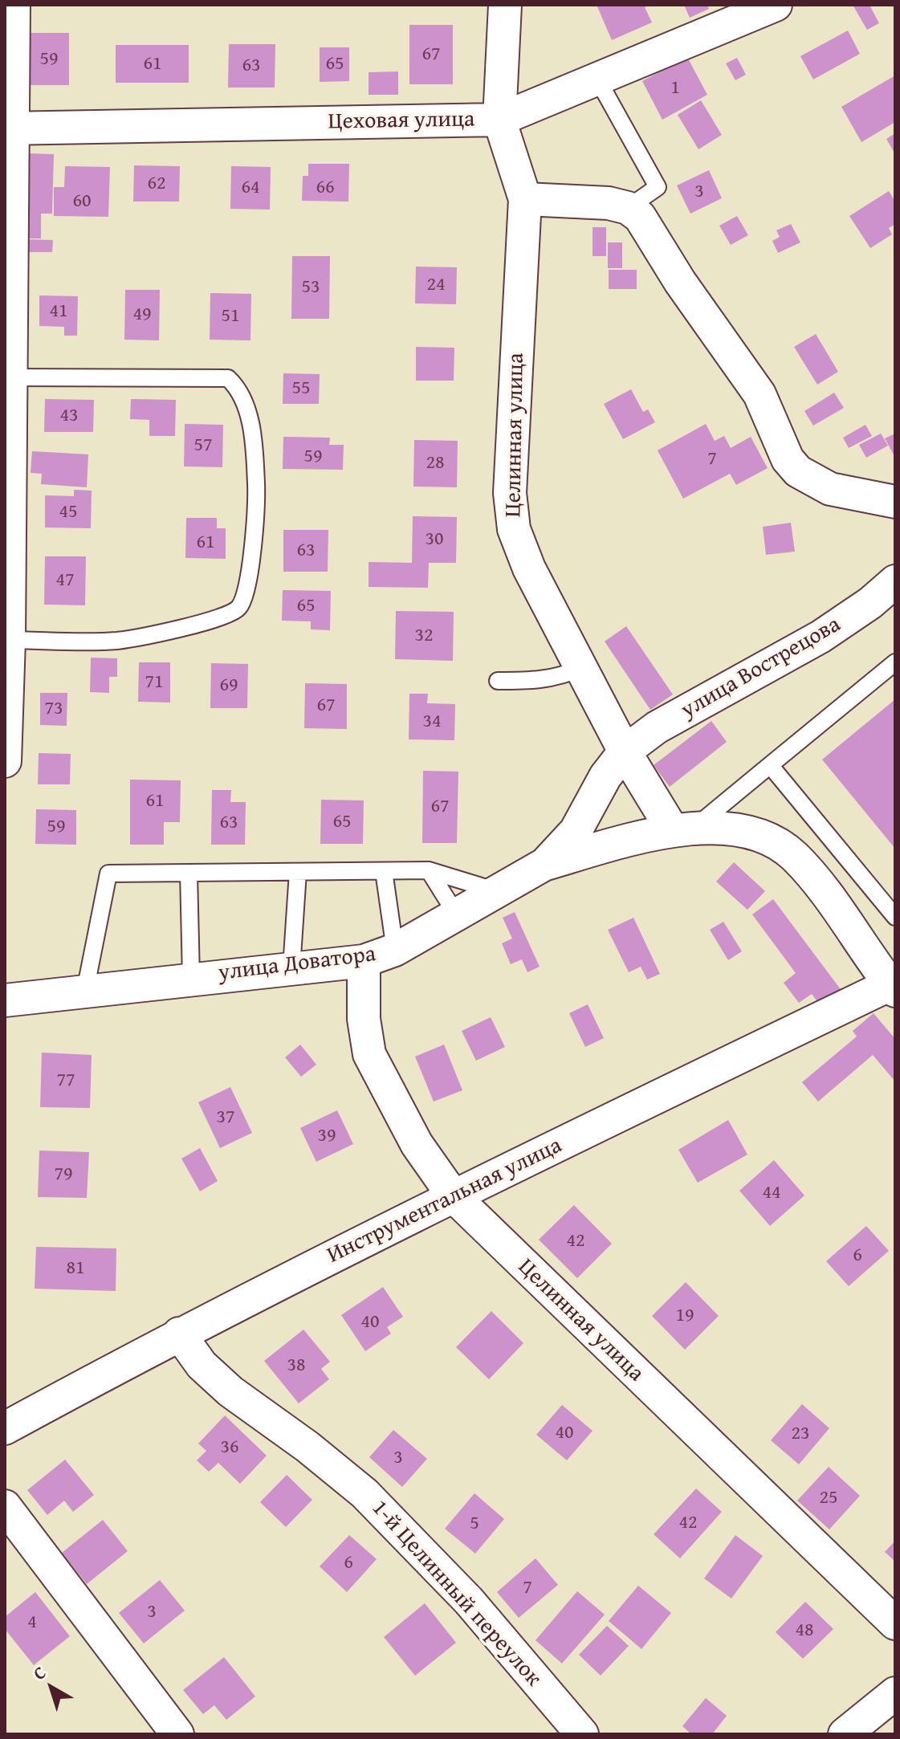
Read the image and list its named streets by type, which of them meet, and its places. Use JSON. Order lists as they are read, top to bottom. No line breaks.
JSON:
{"streets":{"street":["Цеховая улица","Целинная улица","улица Вострецова","улица Доватора","Инструментальная улица","1-й Целинный переулок"]},"crossings":[["Цеховая улица","Целинная улица"],["Целинная улица","улица Вострецова"],["Целинная улица","улица Доватора"],["Целинная улица","Инструментальная улица"],["улица Вострецова","улица Доватора"],["Инструментальная улица","1-й Целинный переулок"]],"house_numbers":["67","59","61","65","63","1","62","64","66","3","60","24","53","41","49","51","55","43","57","59","7","28","45","30","61","63","47","65","32","71","69","67","73","34","61","67","65","63","59","77","37","39","79","44","42","6","81","19","40","38","40","23","36","3","25","42","5","6","7","3","4","48"],"north":"top left"}
